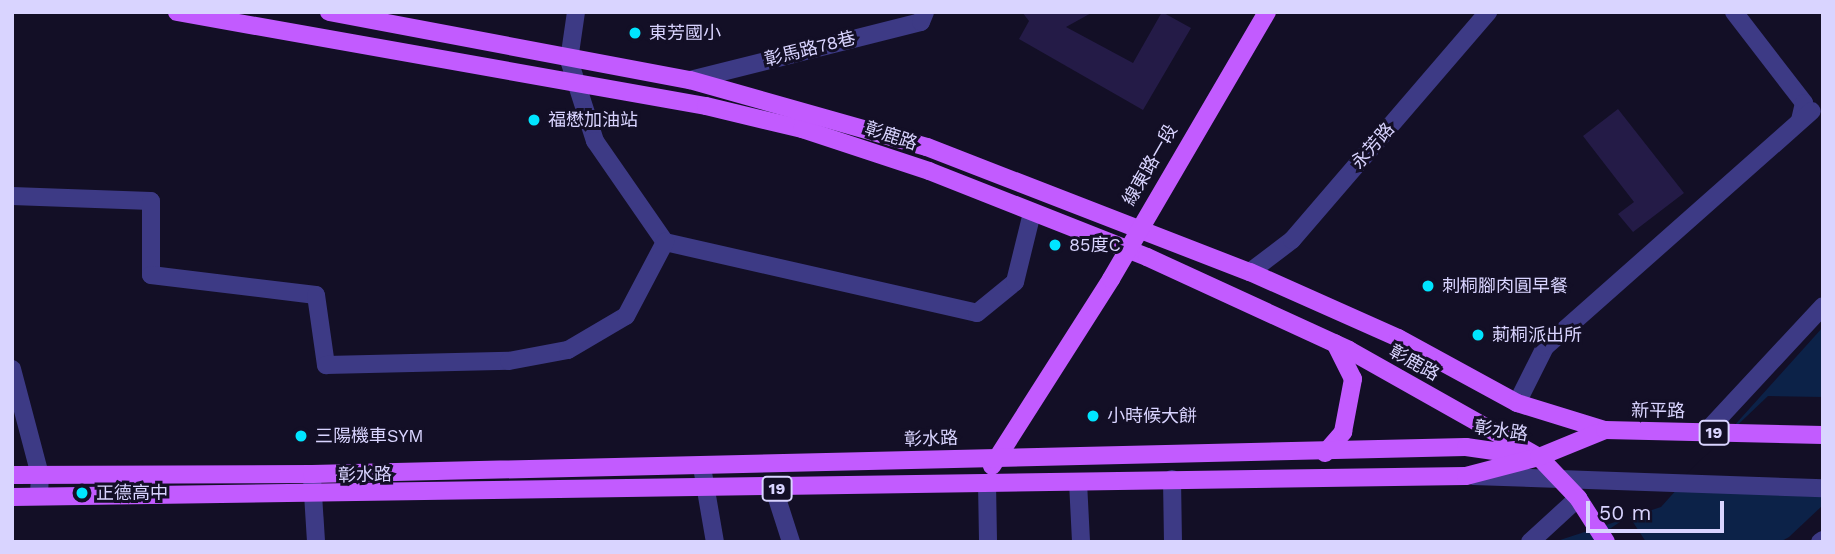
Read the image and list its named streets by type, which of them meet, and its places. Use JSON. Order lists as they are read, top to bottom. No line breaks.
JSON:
{"streets":{"main road":["彰鹿路","線東路一段","新平路","彰水路","19"],"street":["彰馬路78巷","永芳路"]},"crossings":[["彰馬路78巷","彰鹿路"],["彰鹿路","永芳路"],["彰鹿路","線東路一段"],["彰鹿路","新平路"],["彰鹿路","彰水路"],["線東路一段","彰水路"],["新平路","彰水路"]],"places":["東芳國小","福懋加油站","85度C","刺桐腳肉圓早餐","莿桐派出所","小時候大餅","三陽機車SYM","正德高中"],"scale_bar":"50 m"}
